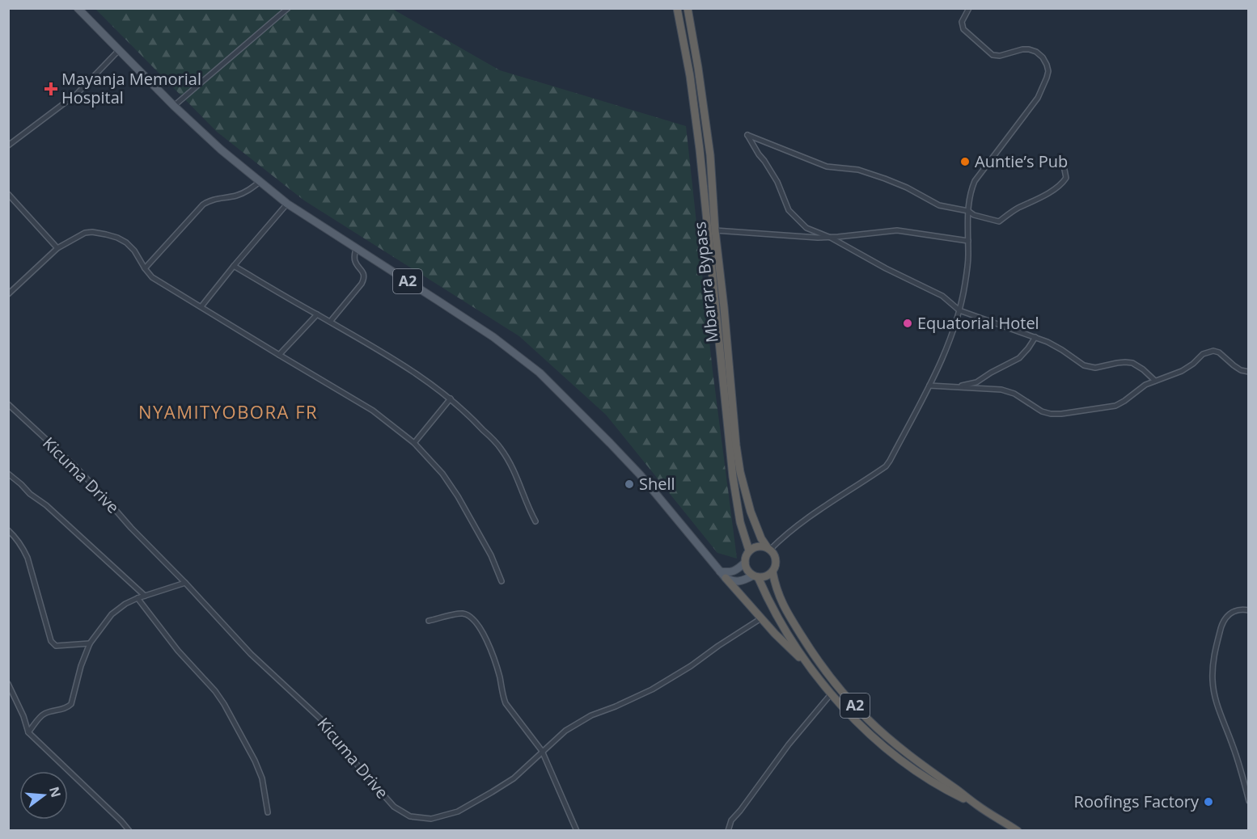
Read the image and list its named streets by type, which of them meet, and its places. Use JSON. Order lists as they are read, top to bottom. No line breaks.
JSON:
{"streets":{"highway":["A2","Mbarara Bypass"],"street":["Kicuma Drive"]},"crossings":[["A2","Mbarara Bypass"],["A2","Kicuma Drive"]],"districts":["NYAMITYOBORA FR"],"places":{"health":["Mayanja Memorial Hospital"],"other":["Auntie’s Pub","Equatorial Hotel","Shell","Roofings Factory"]},"north":"right"}
